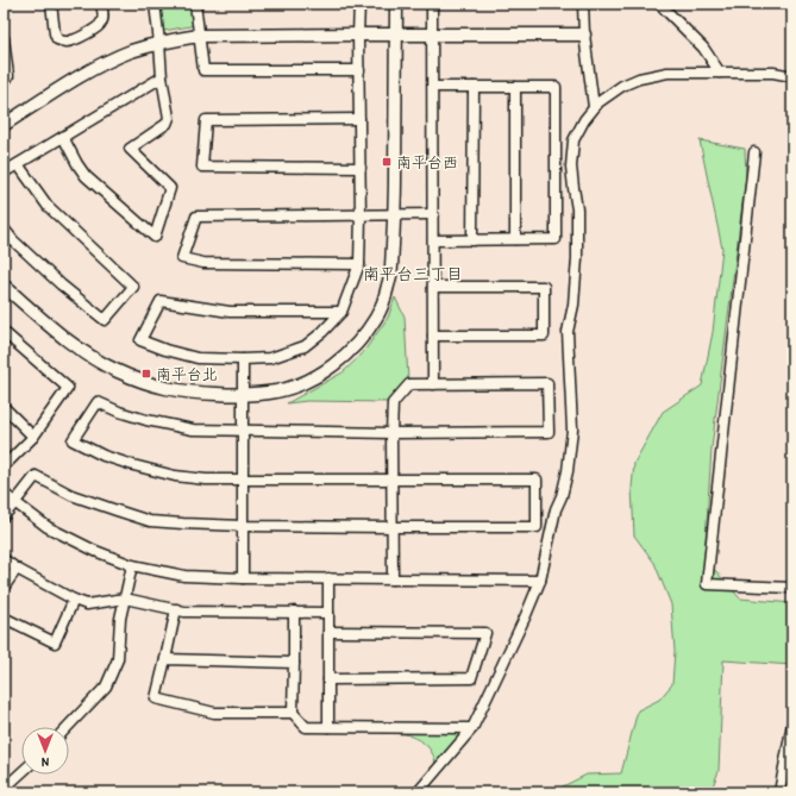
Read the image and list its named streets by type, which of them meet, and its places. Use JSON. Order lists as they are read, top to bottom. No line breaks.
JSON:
{"districts":["南平台三丁目"],"places":{"transit":["南平台西","南平台北"]},"north":"bottom"}
